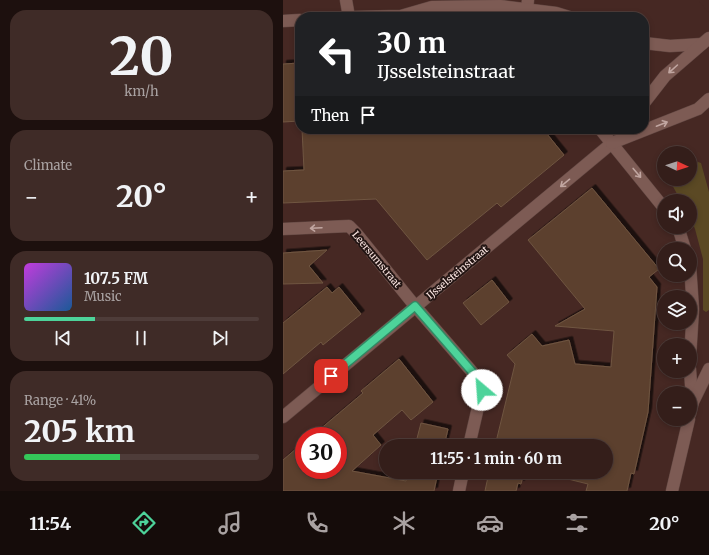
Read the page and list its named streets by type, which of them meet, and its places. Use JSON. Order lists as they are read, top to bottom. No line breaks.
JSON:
{"streets":{"street":["Leersumstraat","IJsselsteinstraat"]},"crossings":[["Leersumstraat","IJsselsteinstraat"]],"one_way":["Leersumstraat","IJsselsteinstraat"],"north":"right","page":{"tile":[["20","km/h"],"Climate",["Range · 41%","205 km"]],"turn":["30 m","IJsselsteinstraat"],"then":"Then","map_buttons":["+","−"],"heat":["−","20°","+"],"song":["107.5 FM","Music"],"limit":"30","trip":"11:55 · 1 min · 60 m","tabs":["11:54","20°"]}}
